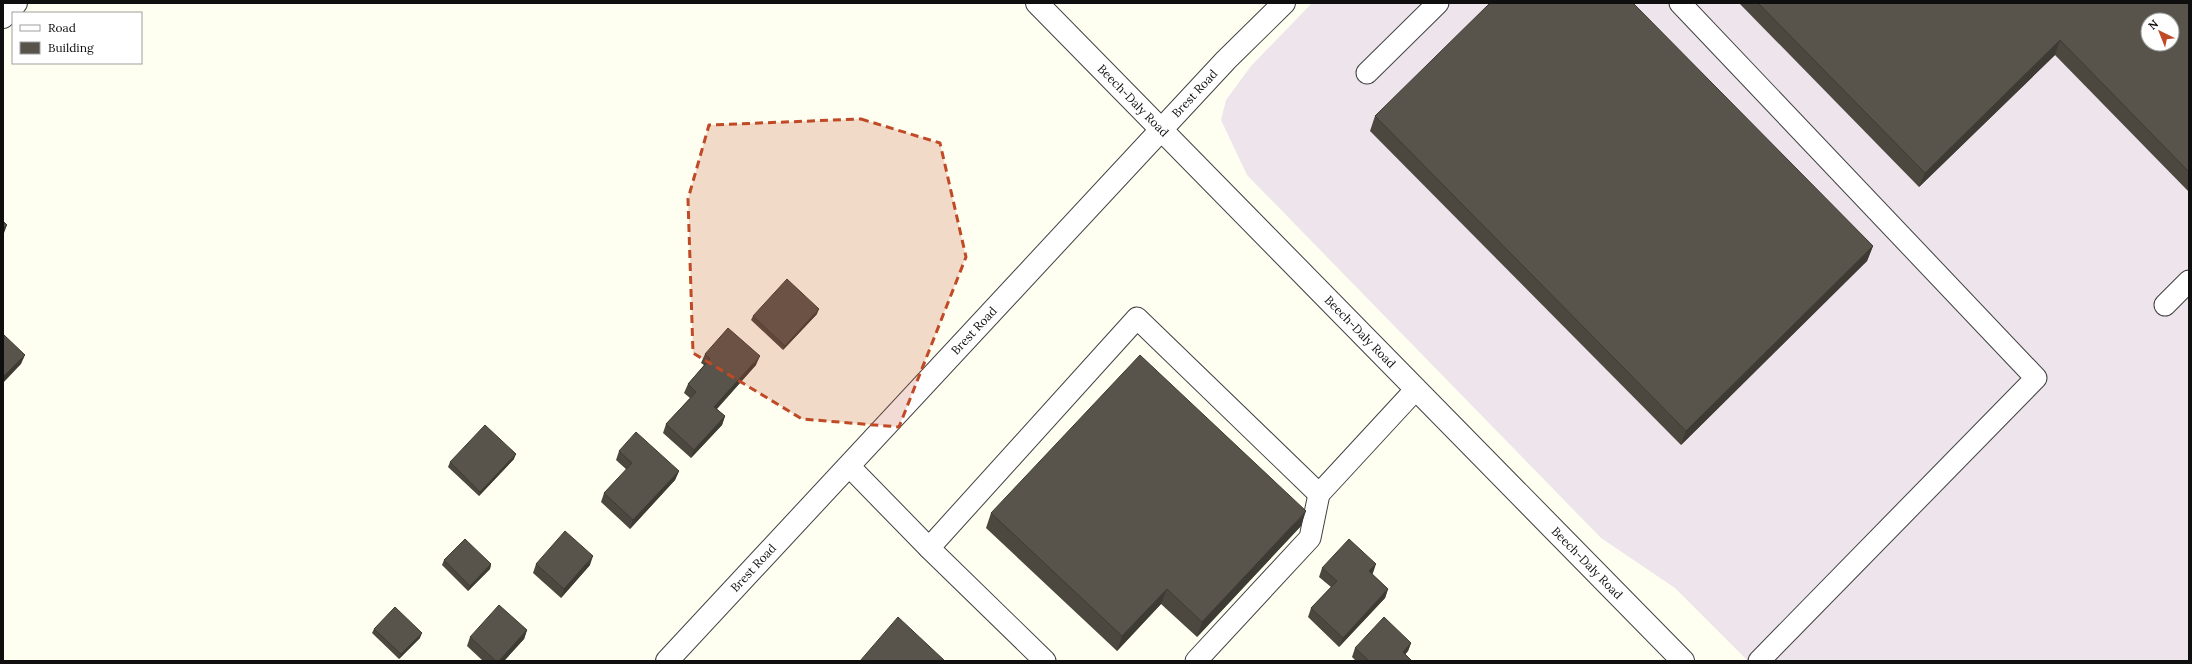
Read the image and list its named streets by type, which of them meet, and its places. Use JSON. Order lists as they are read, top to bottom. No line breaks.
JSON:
{"streets":{"street":["Brest Road","Beech-Daly Road"]},"crossings":[["Brest Road","Beech-Daly Road"]],"legend":["Road","Building"],"north":"top left"}
